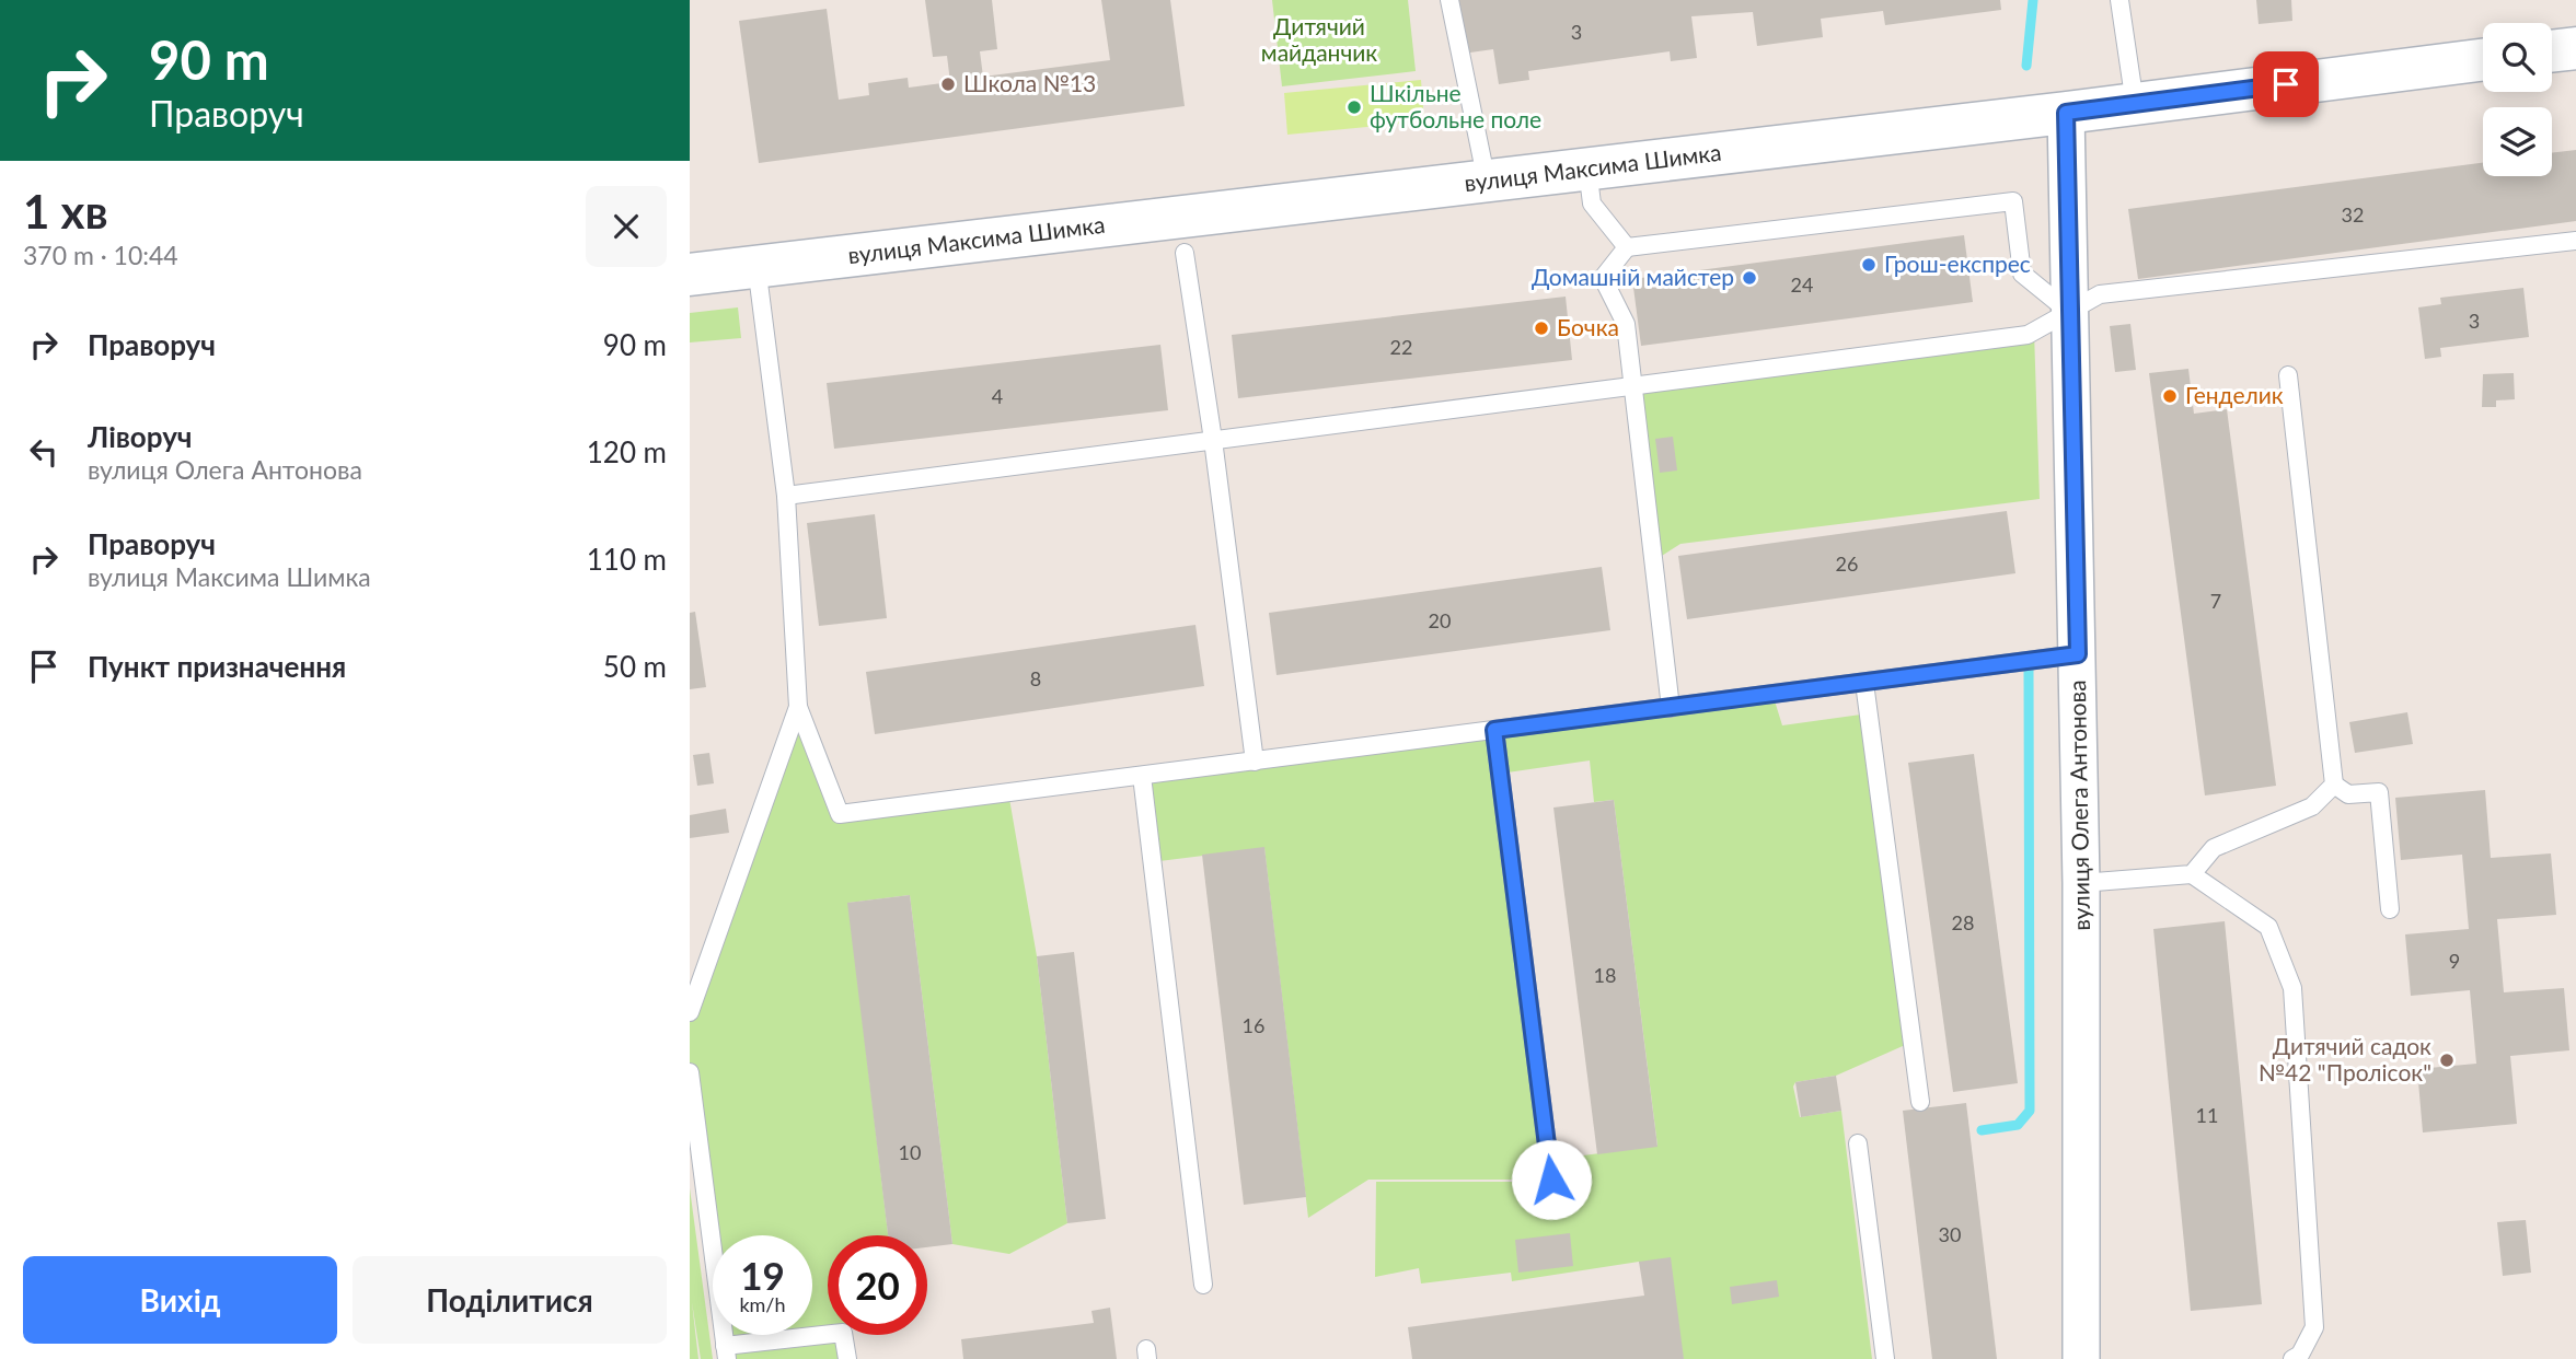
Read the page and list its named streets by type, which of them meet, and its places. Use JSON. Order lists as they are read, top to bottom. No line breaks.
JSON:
{"streets":{"main road":["вулиця Максима Шимка"],"street":["вулиця Олега Антонова"]},"crossings":[["вулиця Максима Шимка","вулиця Олега Антонова"]],"parks":["Дитячий майданчик"],"places":["Школа №13","Шкільне футбольне поле","Грош-експрес","Домашній майстер","Бочка","Генделик","Дитячий садок №42 \"Пролісок\""],"house_numbers":["3","32","24","3","22","4","26","7","20","8","28","9","18","16","11","10","30"],"page":{"turn":["90 m","Праворуч"],"heading":["1 хв","370 m · 10:44"],"list":[{"name":"Праворуч","value":"90 m"},{"name":"Ліворуч","note":"вулиця Олега Антонова","value":"120 m"},{"name":"Праворуч","note":"вулиця Максима Шимка","value":"110 m"},{"name":"Пункт призначення","value":"50 m"}],"speed":"19 km/h","limit":"20","buttons":["Вихід","Поділитися"]}}
